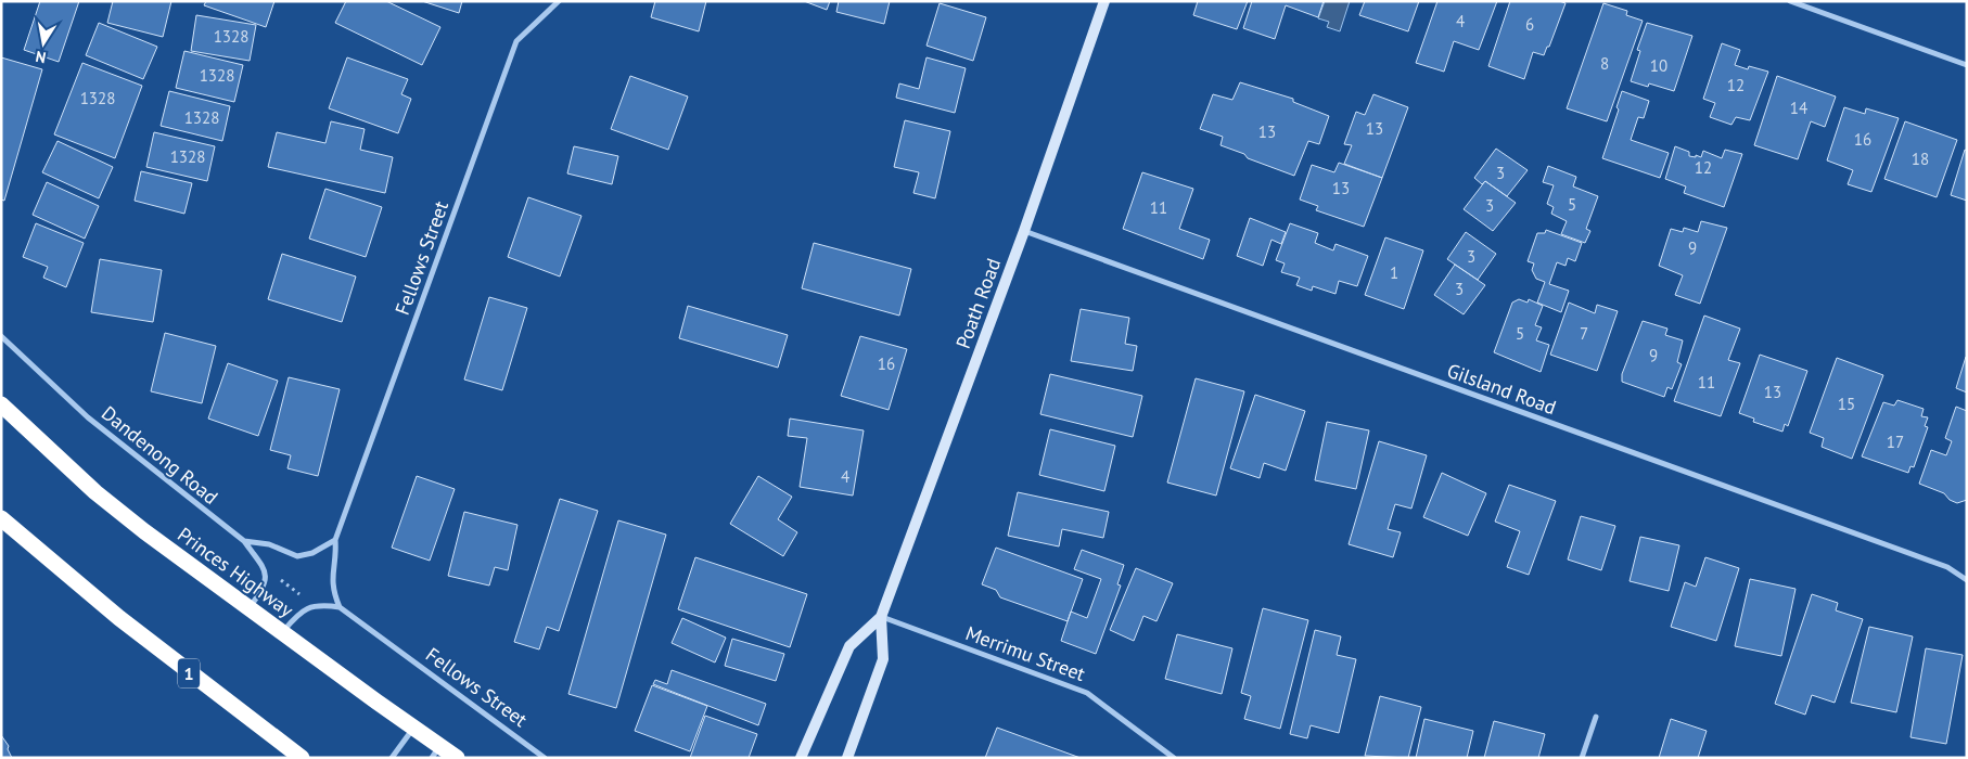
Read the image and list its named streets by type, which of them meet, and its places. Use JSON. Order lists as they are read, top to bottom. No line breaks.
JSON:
{"streets":{"highway":["Princes Highway","1"],"street":["Fellows Street","Poath Road","Gilsland Road","Dandenong Road","Merrimu Street"]},"crossings":[["Poath Road","Gilsland Road"],["Poath Road","Merrimu Street"]],"house_numbers":["4","6","1328","8","10","1328","12","1328","14","1328","13","13","16","1328","18","12","3","13","5","3","11","9","3","1","3","5","7","9","16","11","13","15","17","4"],"north":"bottom"}
